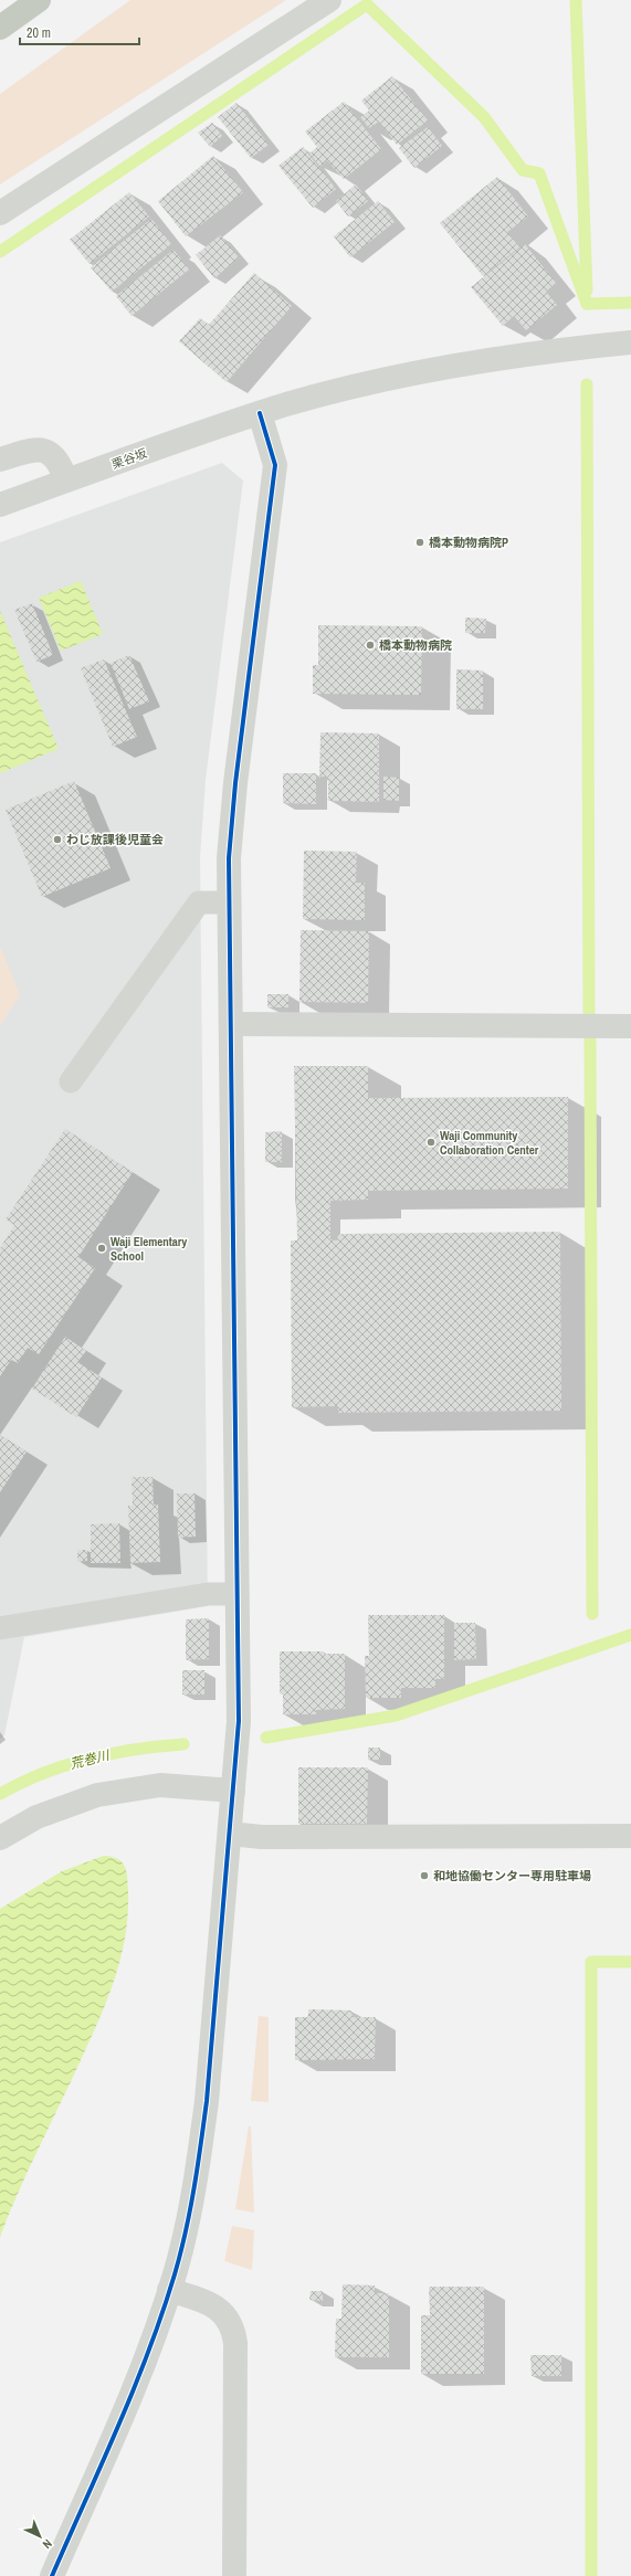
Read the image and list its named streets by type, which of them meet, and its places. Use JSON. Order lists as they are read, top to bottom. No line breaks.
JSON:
{"streets":{"street":["栗谷坂"]},"water":["荒巻川"],"places":["橋本動物病院P","橋本動物病院","わじ放課後児童会","Waji Community Collaboration Center","Waji Elementary School","和地協働センター専用駐車場"],"scale_bar":"20 m","north":"bottom right"}
